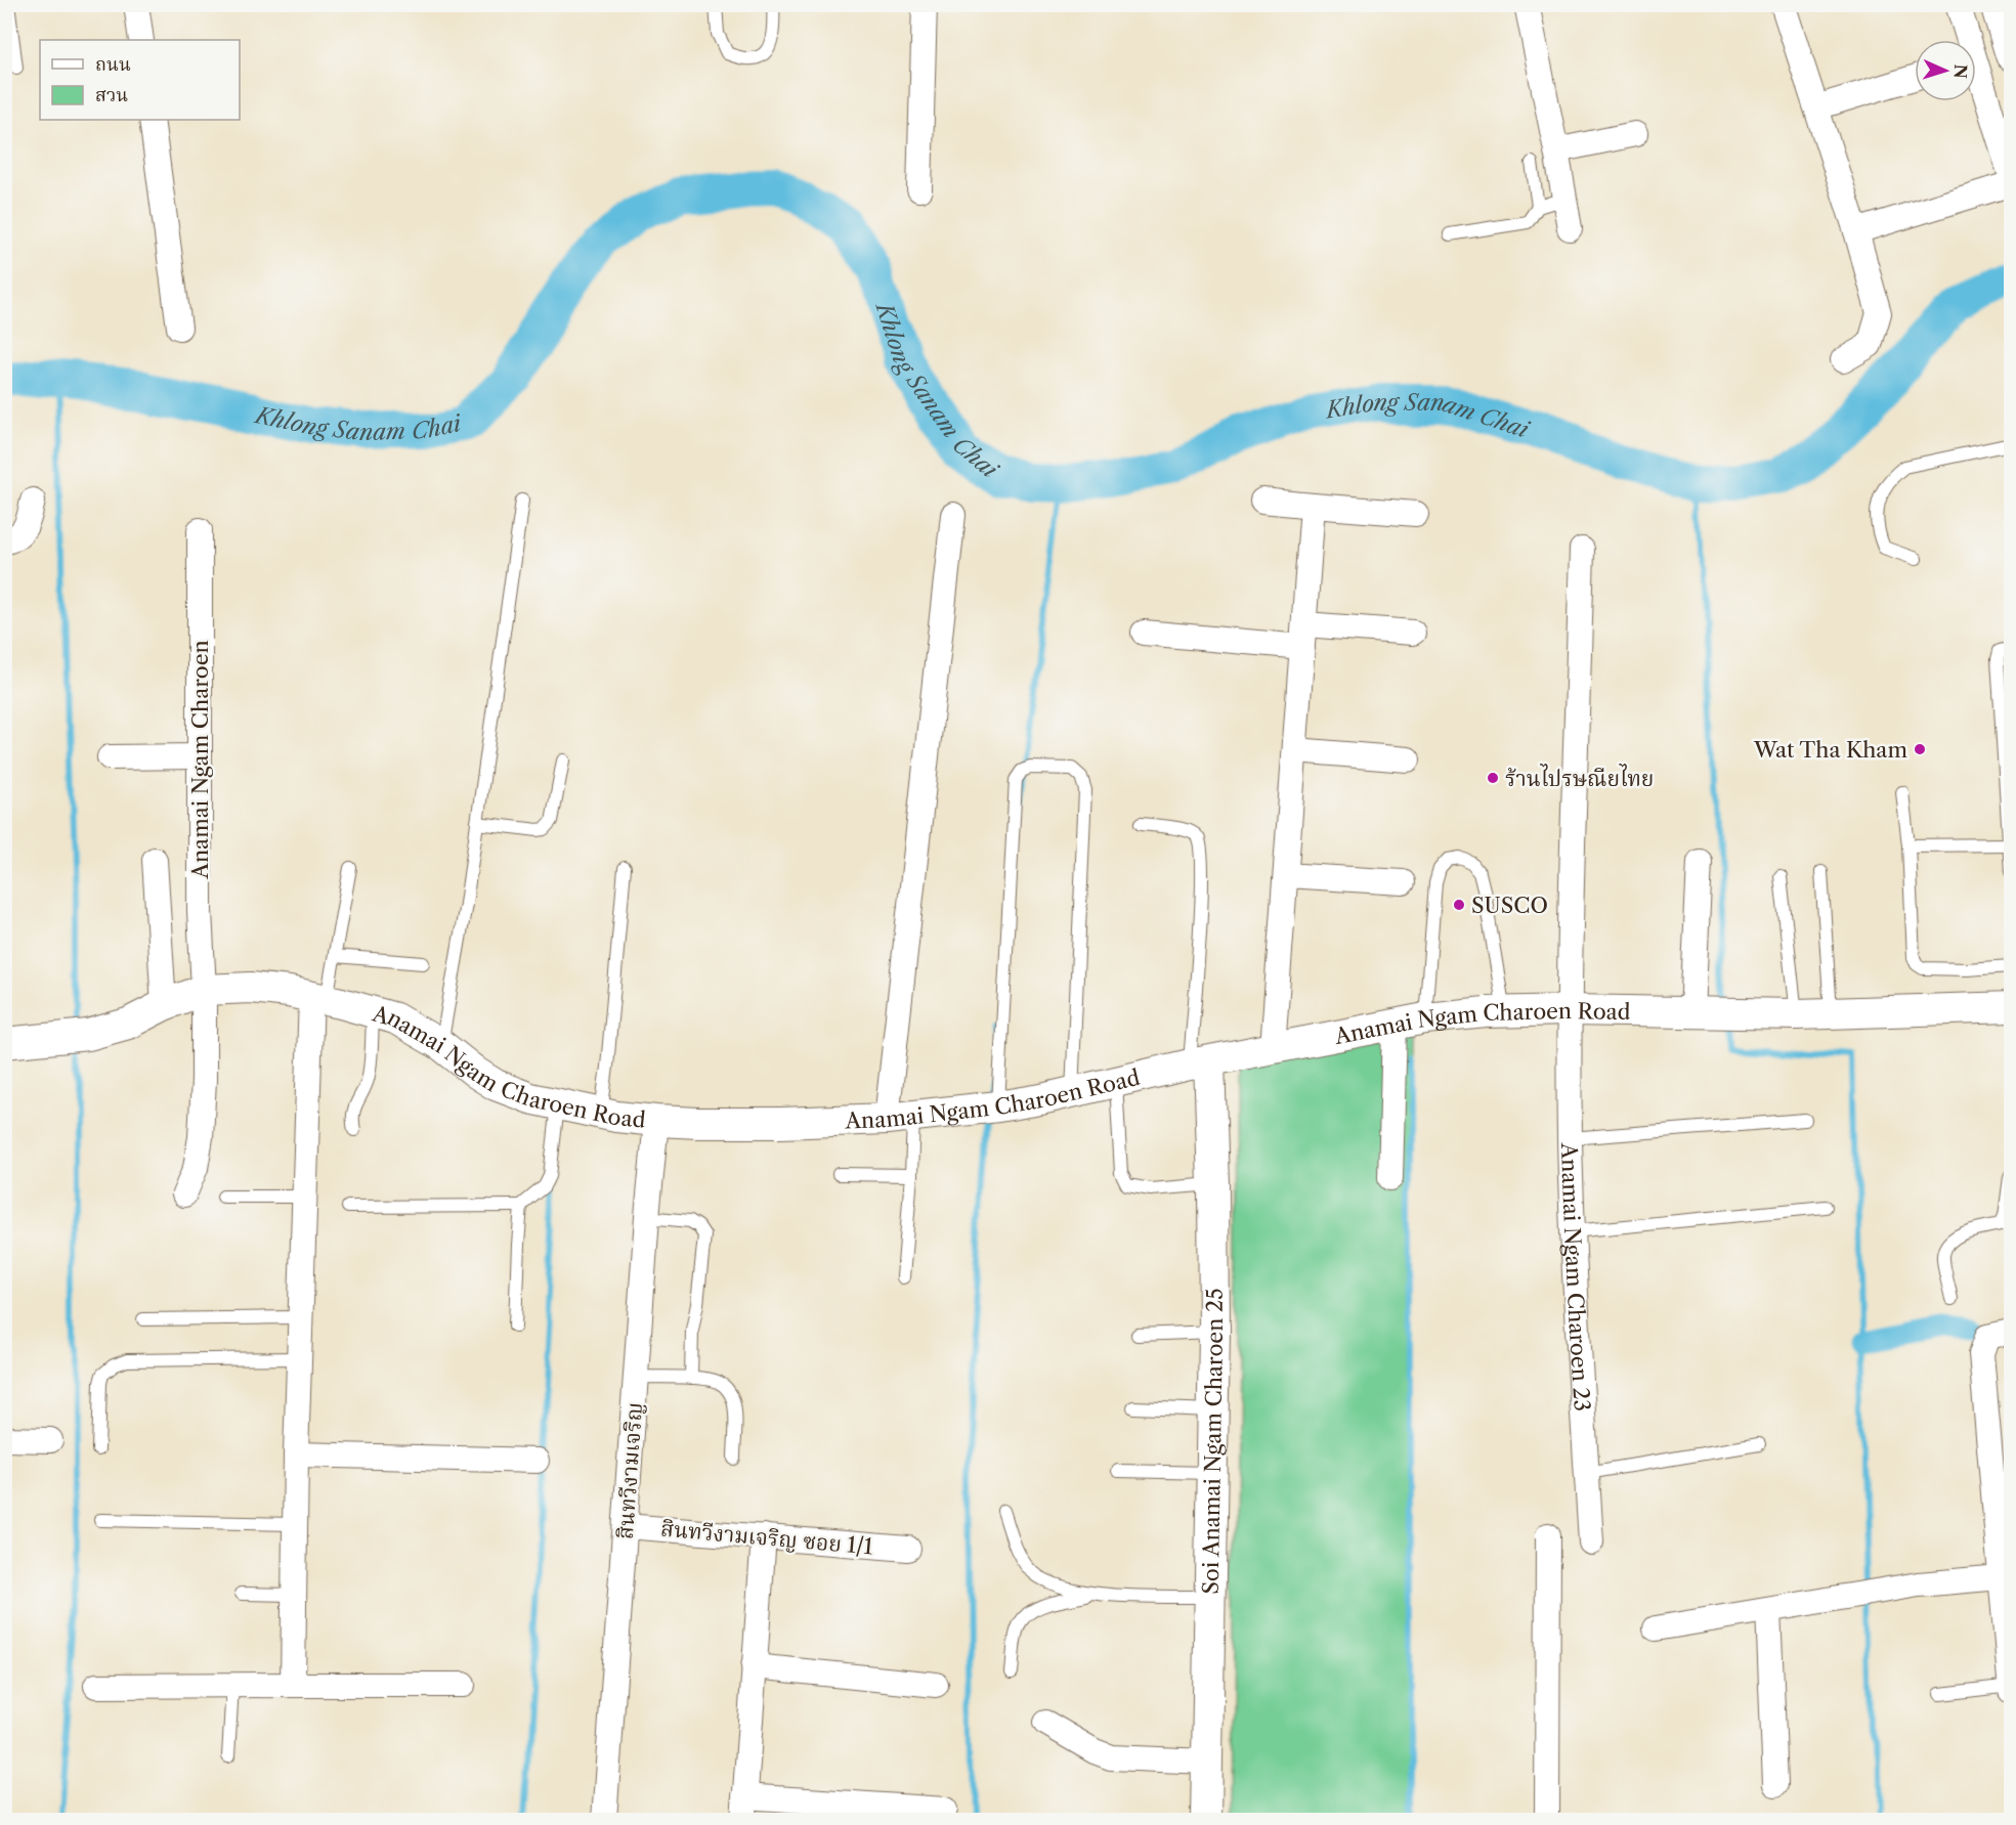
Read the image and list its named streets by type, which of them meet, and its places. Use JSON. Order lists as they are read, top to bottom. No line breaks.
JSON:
{"streets":{"street":["Anamai Ngam Charoen","Anamai Ngam Charoen Road","Anamai Ngam Charoen 23","Soi Anamai Ngam Charoen 25","สินทวีงามเจริญ","สินทวีงามเจริญ ซอย 1/1"]},"crossings":[["Anamai Ngam Charoen","Anamai Ngam Charoen Road"],["Anamai Ngam Charoen Road","Anamai Ngam Charoen 23"],["Anamai Ngam Charoen Road","Soi Anamai Ngam Charoen 25"],["Anamai Ngam Charoen Road","สินทวีงามเจริญ"],["สินทวีงามเจริญ","สินทวีงามเจริญ ซอย 1/1"]],"water":["Khlong Sanam Chai"],"places":["Wat Tha Kham","ร้านไปรษณียไทย","SUSCO"],"legend":["ถนน","สวน"],"north":"right"}
